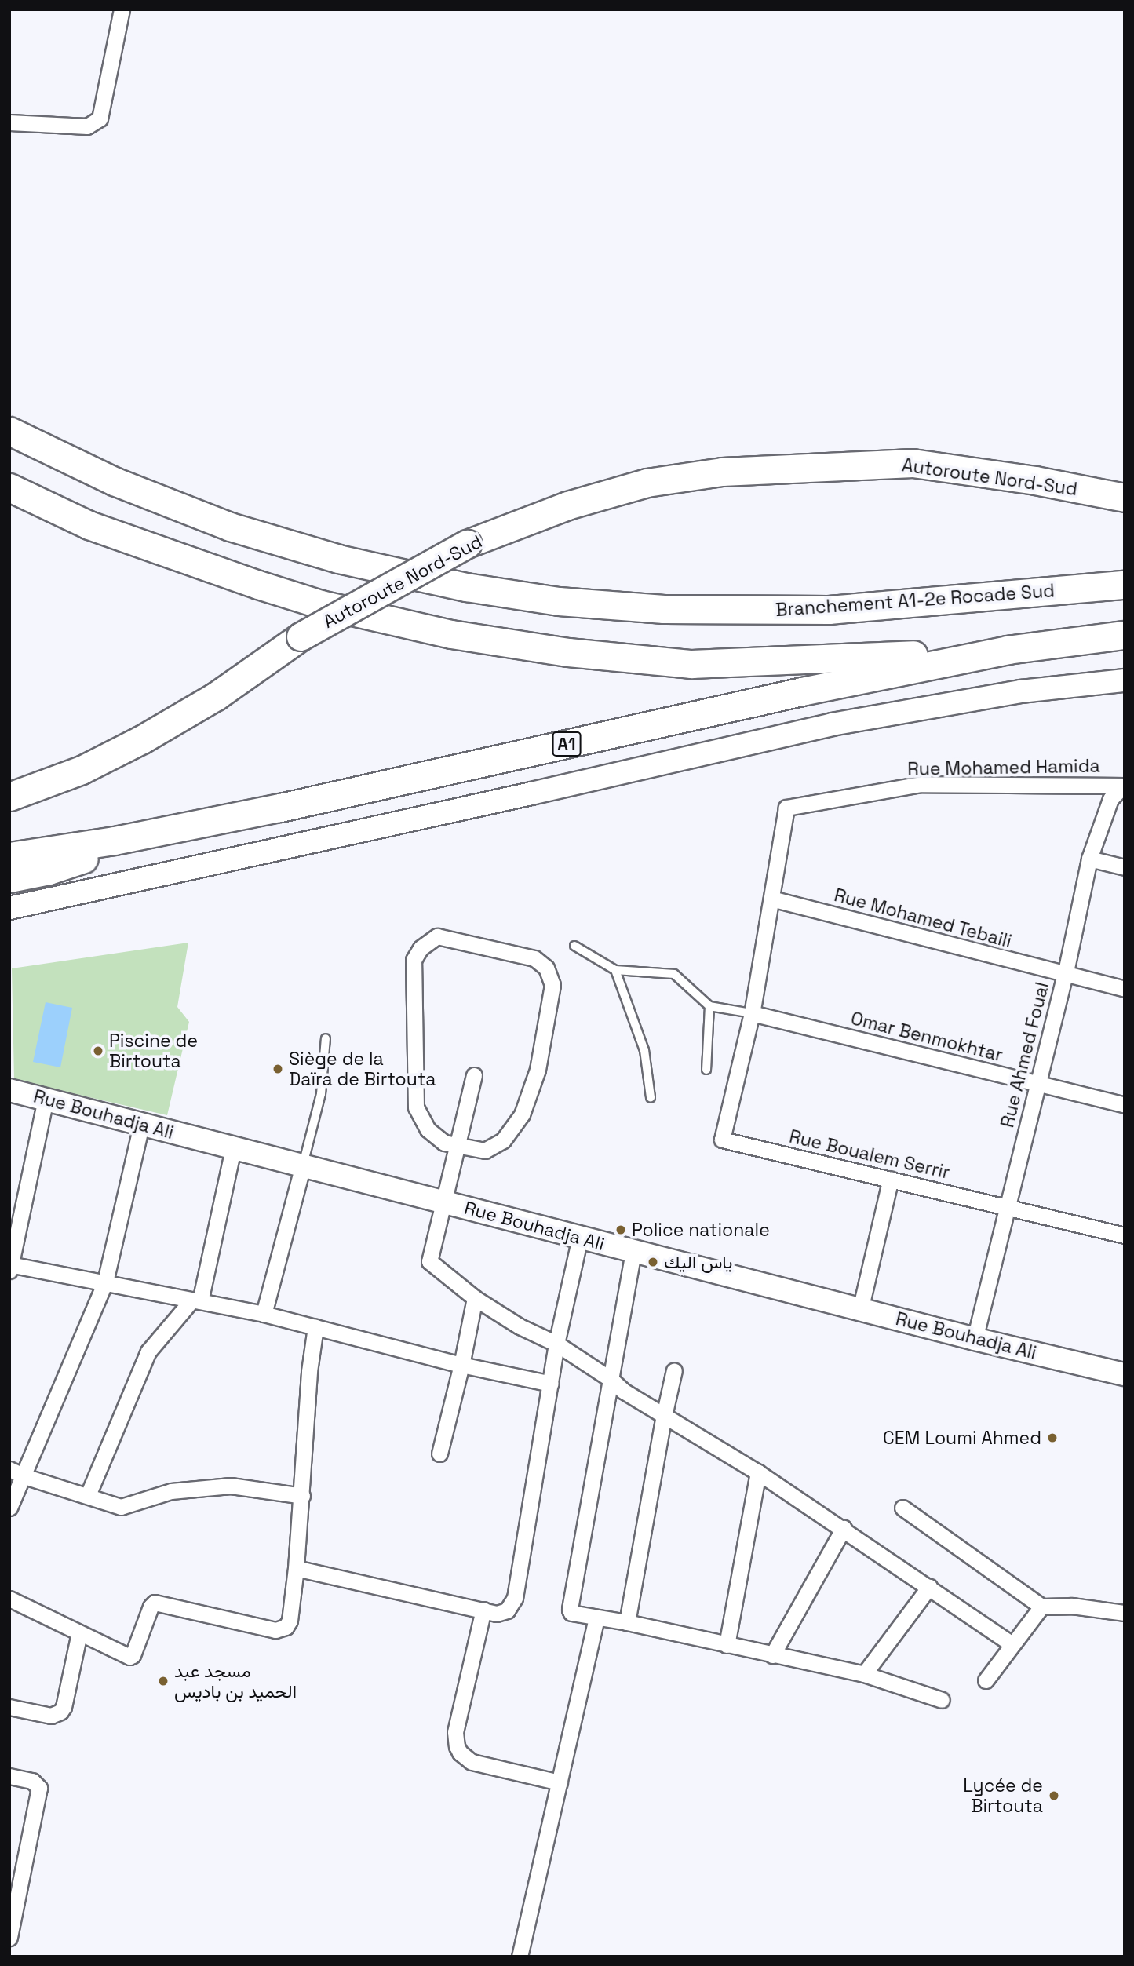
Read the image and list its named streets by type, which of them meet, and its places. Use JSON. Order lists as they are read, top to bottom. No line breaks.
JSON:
{"streets":{"highway":["Autoroute Nord-Sud","Branchement A1-2e Rocade Sud","A1"],"main road":["Rue Bouhadja Ali"],"street":["Rue Mohamed Hamida","Rue Mohamed Tebaili","Omar Benmokhtar","Rue Ahmed Foual","Rue Boualem Serrir"]},"crossings":[["Rue Mohamed Hamida","Rue Mohamed Tebaili"],["Rue Mohamed Hamida","Rue Ahmed Foual"],["Rue Mohamed Tebaili","Rue Ahmed Foual"],["Omar Benmokhtar","Rue Ahmed Foual"],["Omar Benmokhtar","Rue Boualem Serrir"],["Rue Ahmed Foual","Rue Bouhadja Ali"],["Rue Ahmed Foual","Rue Boualem Serrir"]],"places":["Piscine de Birtouta","Siège de la Daïra de Birtouta","Police nationale","ياس اليك","CEM Loumi Ahmed","مسجد عبد الحميد بن باديس","Lycée de Birtouta"]}
